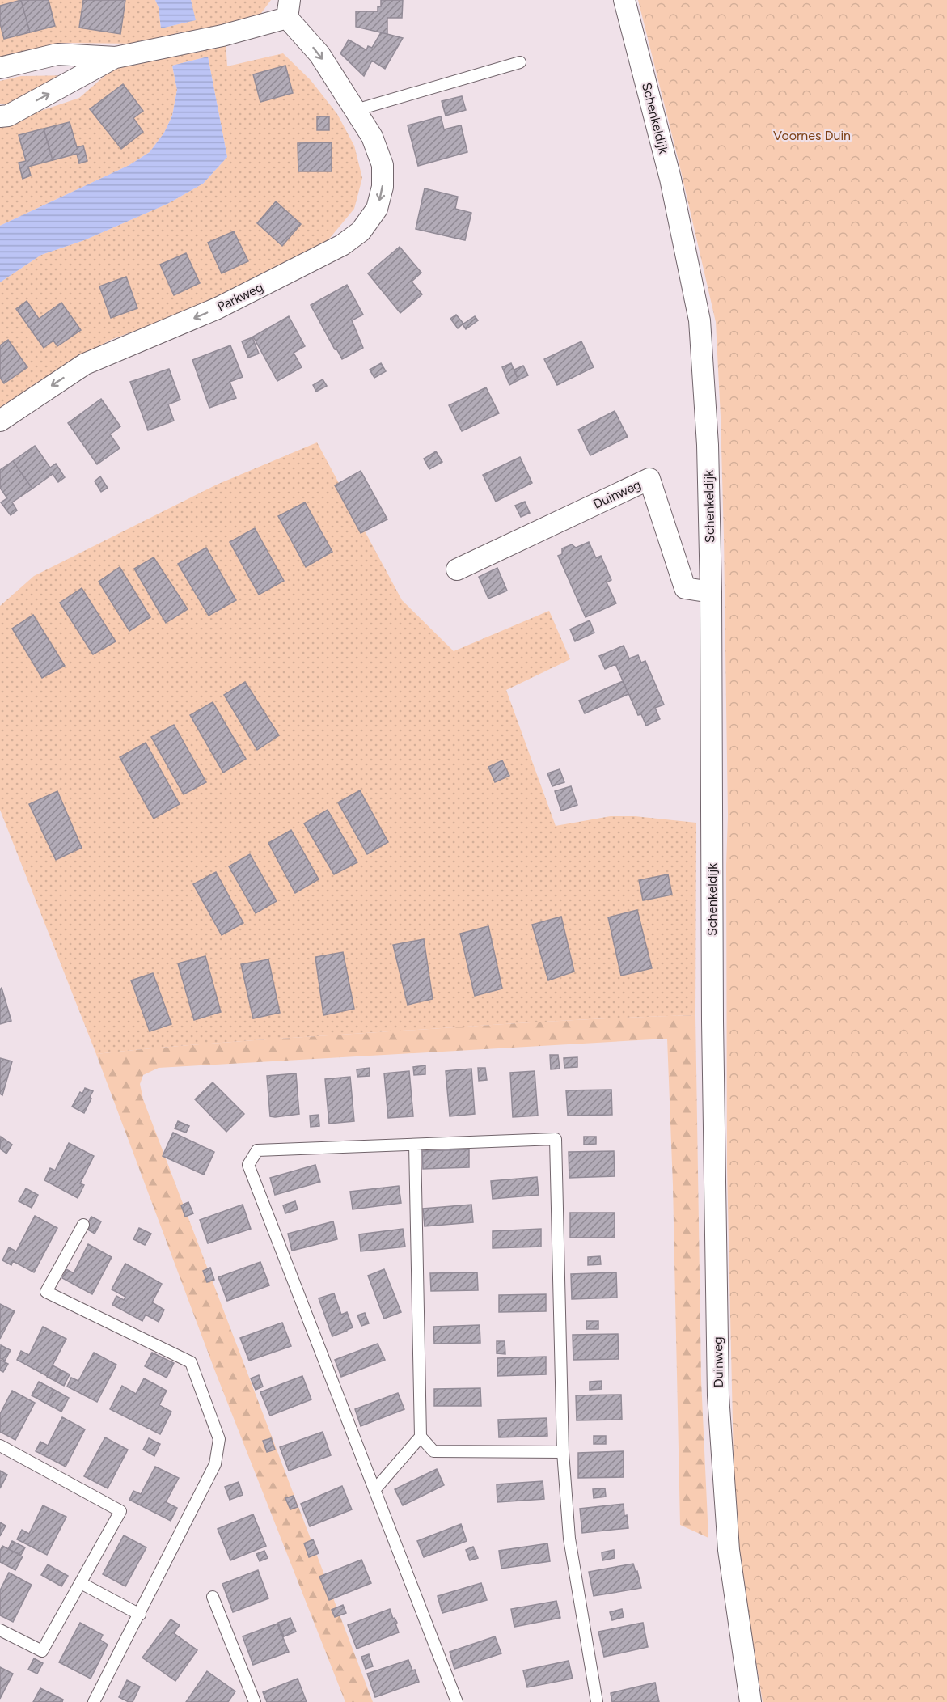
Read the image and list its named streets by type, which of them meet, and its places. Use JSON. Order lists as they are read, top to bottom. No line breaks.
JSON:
{"streets":{"street":["Schenkeldijk","Parkweg","Duinweg"]},"crossings":[["Schenkeldijk","Duinweg"]],"parks":["Voornes Duin"]}
